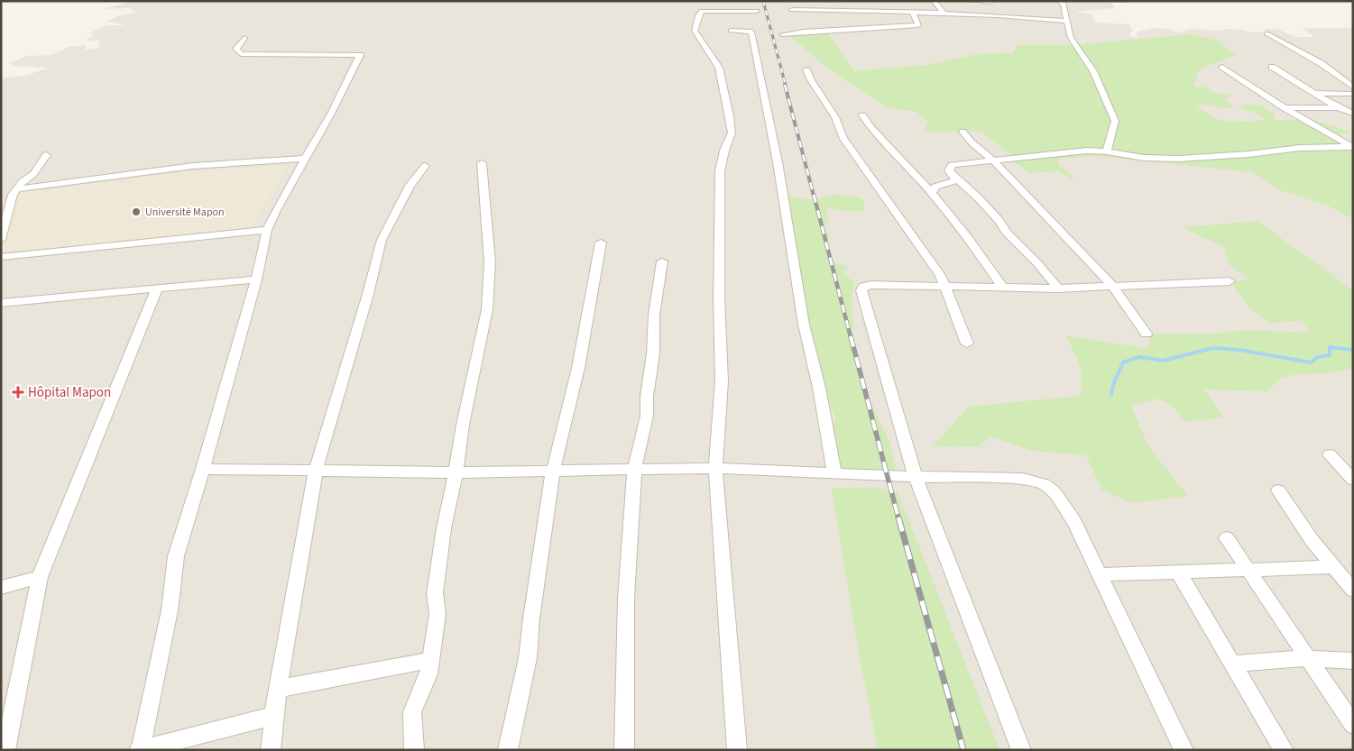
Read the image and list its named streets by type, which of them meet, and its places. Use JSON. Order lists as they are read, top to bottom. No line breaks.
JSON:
{"places":{"other":["Université Mapon"],"health":["Hôpital Mapon"]}}
